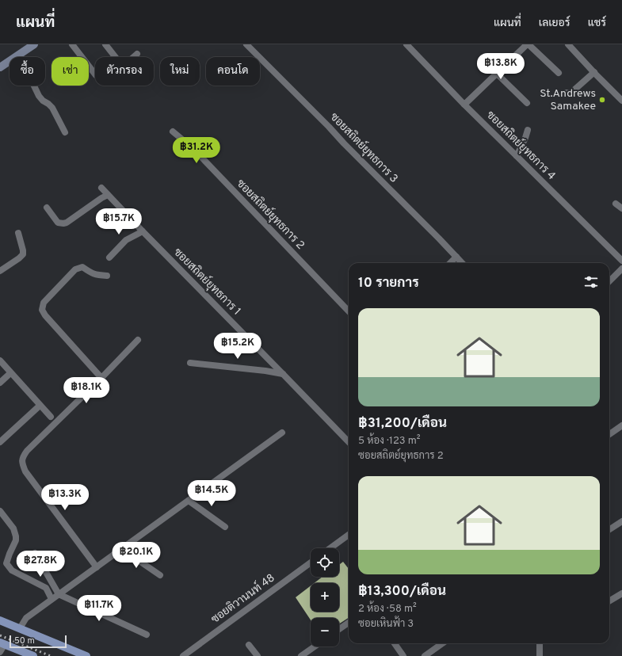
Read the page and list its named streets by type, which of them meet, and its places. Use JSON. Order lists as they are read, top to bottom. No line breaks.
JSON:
{"streets":{"street":["ซอยสถิตย์ยุทธการ 4","ซอยสถิตย์ยุทธการ 3","ซอยสถิตย์ยุทธการ 2","ซอยสถิตย์ยุทธการ 1","ซอยติวานนท์ 48"]},"places":["St.Andrews Samakee"],"scale_bar":"50 m","page":{"header":"แผนที่","nav":["แผนที่","เลเยอร์","แชร์"],"price":["฿13.8K","฿31.2K","฿15.7K","฿15.2K","฿18.1K","฿14.5K","฿13.3K","฿20.1K","฿27.8K","฿11.7K"],"chip":["ซื้อ","เช่า","ตัวกรอง","ใหม่","คอนโด"],"heading":"10 รายการ","list":[{"name":"฿31,200/เดือน","note":"5 ห้อง · 123 m² · ซอยสถิตย์ยุทธการ 2"},{"name":"฿13,300/เดือน","note":"2 ห้อง · 58 m² · ซอยเหินฟ้า 3"}],"map_buttons":["+","−"],"scale":"50 m"}}
